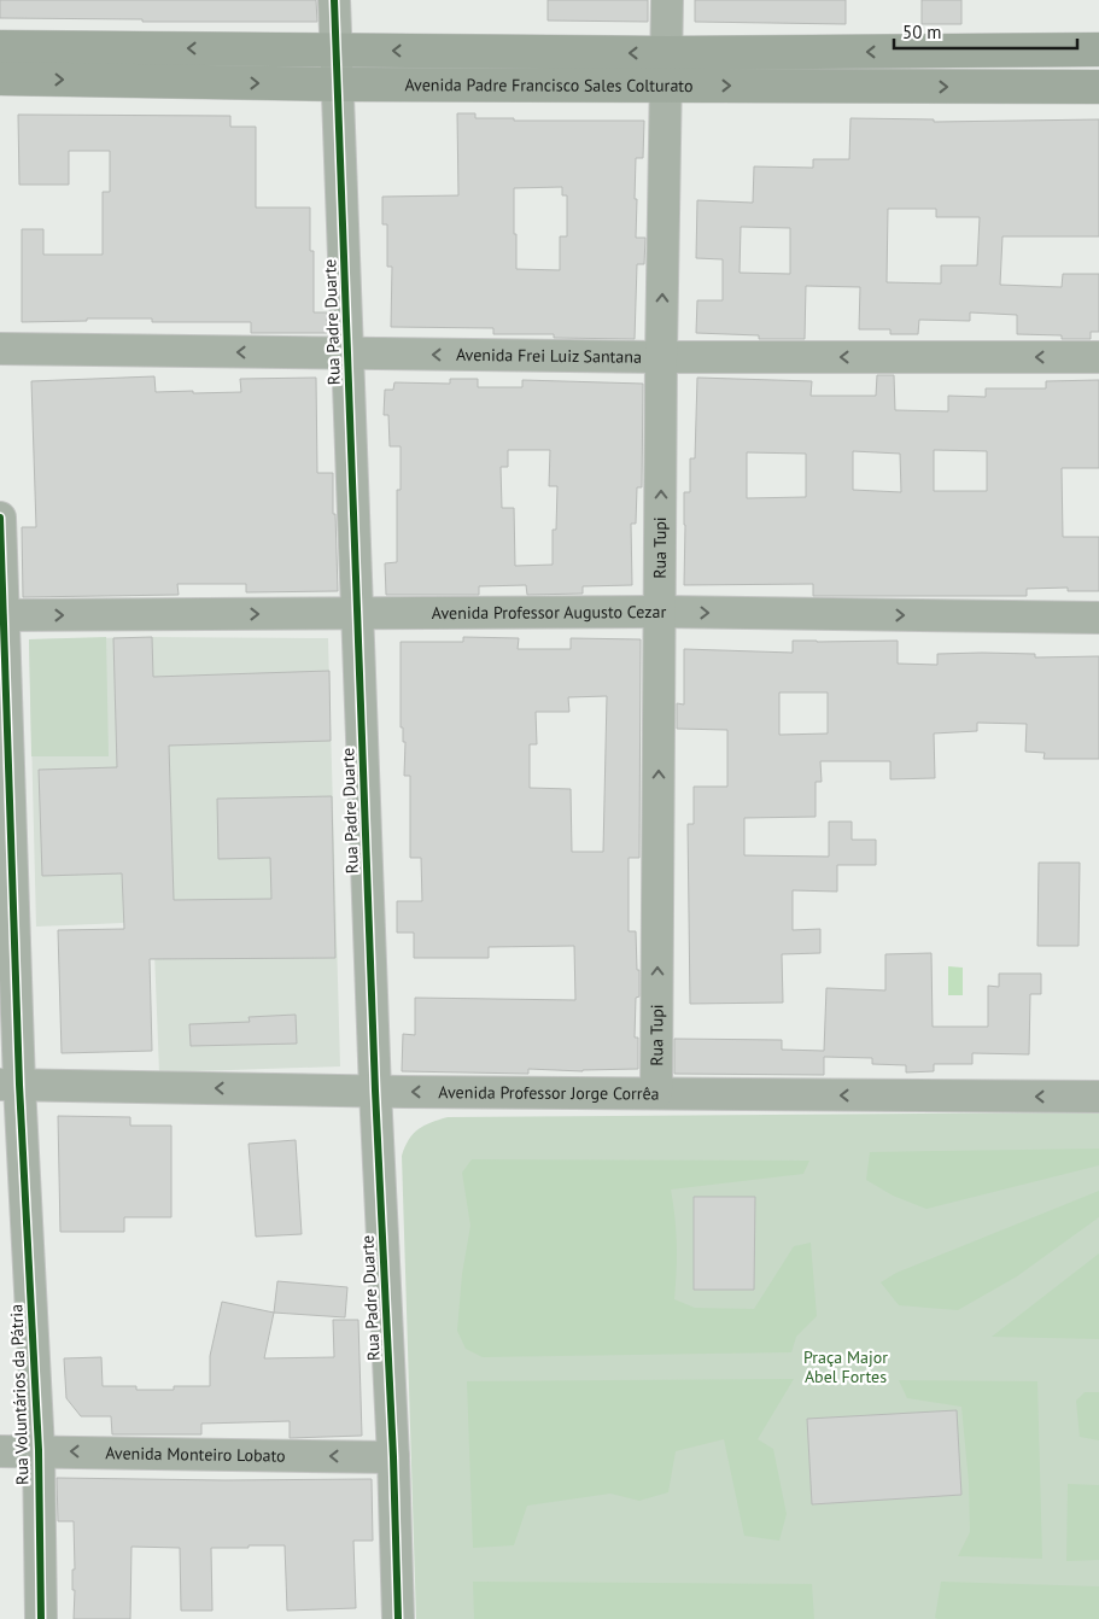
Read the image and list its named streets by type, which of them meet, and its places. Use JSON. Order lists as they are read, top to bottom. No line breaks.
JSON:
{"streets":{"main road":["Avenida Padre Francisco Sales Colturato"],"street":["Rua Padre Duarte","Avenida Frei Luiz Santana","Rua Tupi","Avenida Professor Augusto Cezar","Avenida Professor Jorge Corrêa","Rua Voluntários da Pátria","Avenida Monteiro Lobato"]},"crossings":[["Avenida Padre Francisco Sales Colturato","Rua Padre Duarte"],["Avenida Padre Francisco Sales Colturato","Rua Tupi"],["Rua Padre Duarte","Avenida Frei Luiz Santana"],["Rua Padre Duarte","Avenida Professor Augusto Cezar"],["Rua Padre Duarte","Avenida Professor Jorge Corrêa"],["Rua Padre Duarte","Avenida Monteiro Lobato"],["Avenida Frei Luiz Santana","Rua Tupi"],["Rua Tupi","Avenida Professor Augusto Cezar"],["Rua Tupi","Avenida Professor Jorge Corrêa"],["Avenida Professor Augusto Cezar","Rua Voluntários da Pátria"],["Avenida Professor Jorge Corrêa","Rua Voluntários da Pátria"],["Rua Voluntários da Pátria","Avenida Monteiro Lobato"]],"one_way":["Avenida Frei Luiz Santana","Rua Tupi","Avenida Professor Augusto Cezar","Avenida Professor Jorge Corrêa","Avenida Monteiro Lobato"],"parks":["Praça Major Abel Fortes"],"scale_bar":"50 m"}
